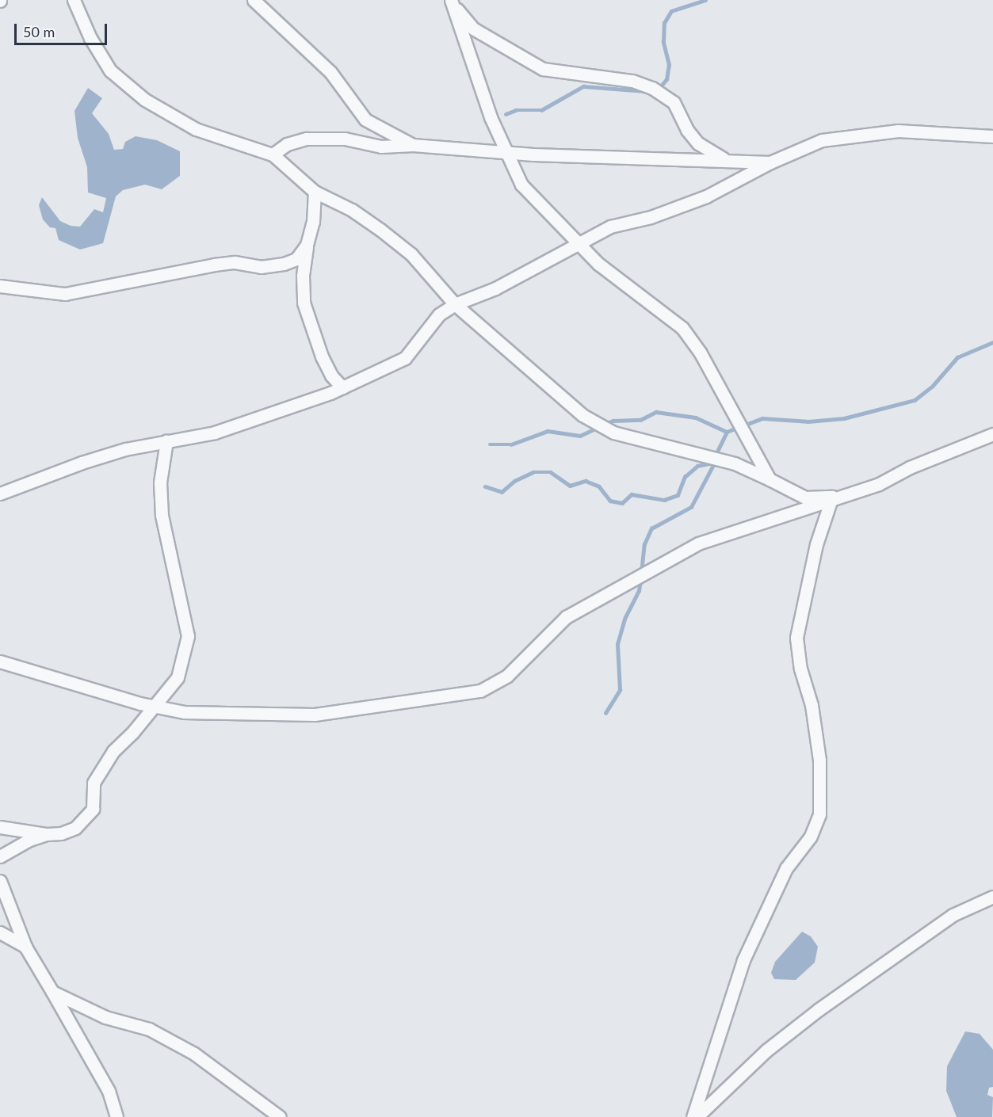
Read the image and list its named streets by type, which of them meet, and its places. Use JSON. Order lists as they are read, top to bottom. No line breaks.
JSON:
{"scale_bar":"50 m"}
